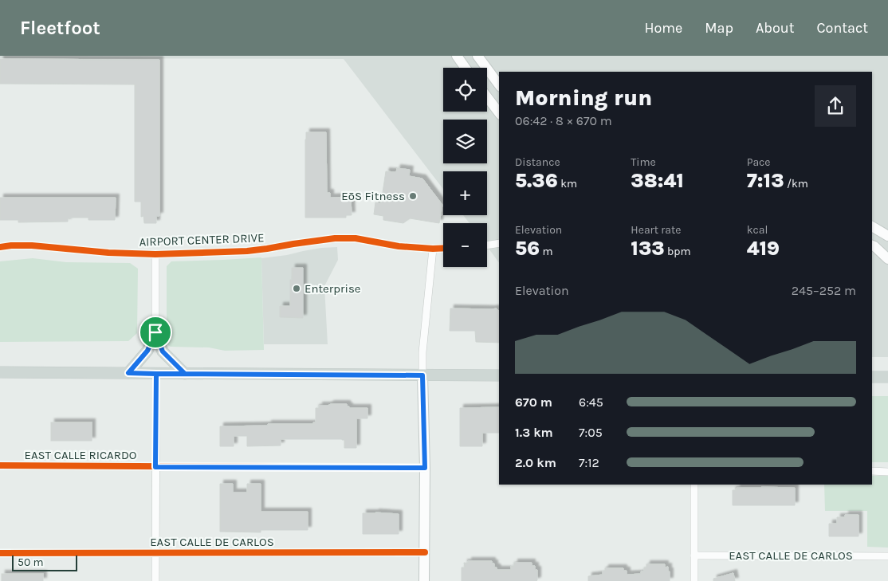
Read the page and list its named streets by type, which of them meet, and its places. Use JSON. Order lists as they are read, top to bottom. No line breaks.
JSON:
{"streets":{"street":["AIRPORT CENTER DRIVE","EAST CALLE RICARDO","EAST CALLE DE CARLOS"]},"places":["EōS Fitness","Enterprise"],"scale_bar":"50 m","page":{"header":"Fleetfoot","nav":["Home","Map","About","Contact"],"map_buttons":["+","−"],"heading":["Morning run","06:42 · 8 × 670 m"],"stats":[["Distance","5.36 km"],["Time","38:41"],["Pace","7:13 /km"],["Elevation","56 m"],["Heart rate","133 bpm"],["kcal","419"]],"chart":["Elevation","245–252 m"],"list":[{"name":"670 m","note":"6:45"},{"name":"1.3 km","note":"7:05"},{"name":"2.0 km","note":"7:12"}],"scale":"50 m"}}
